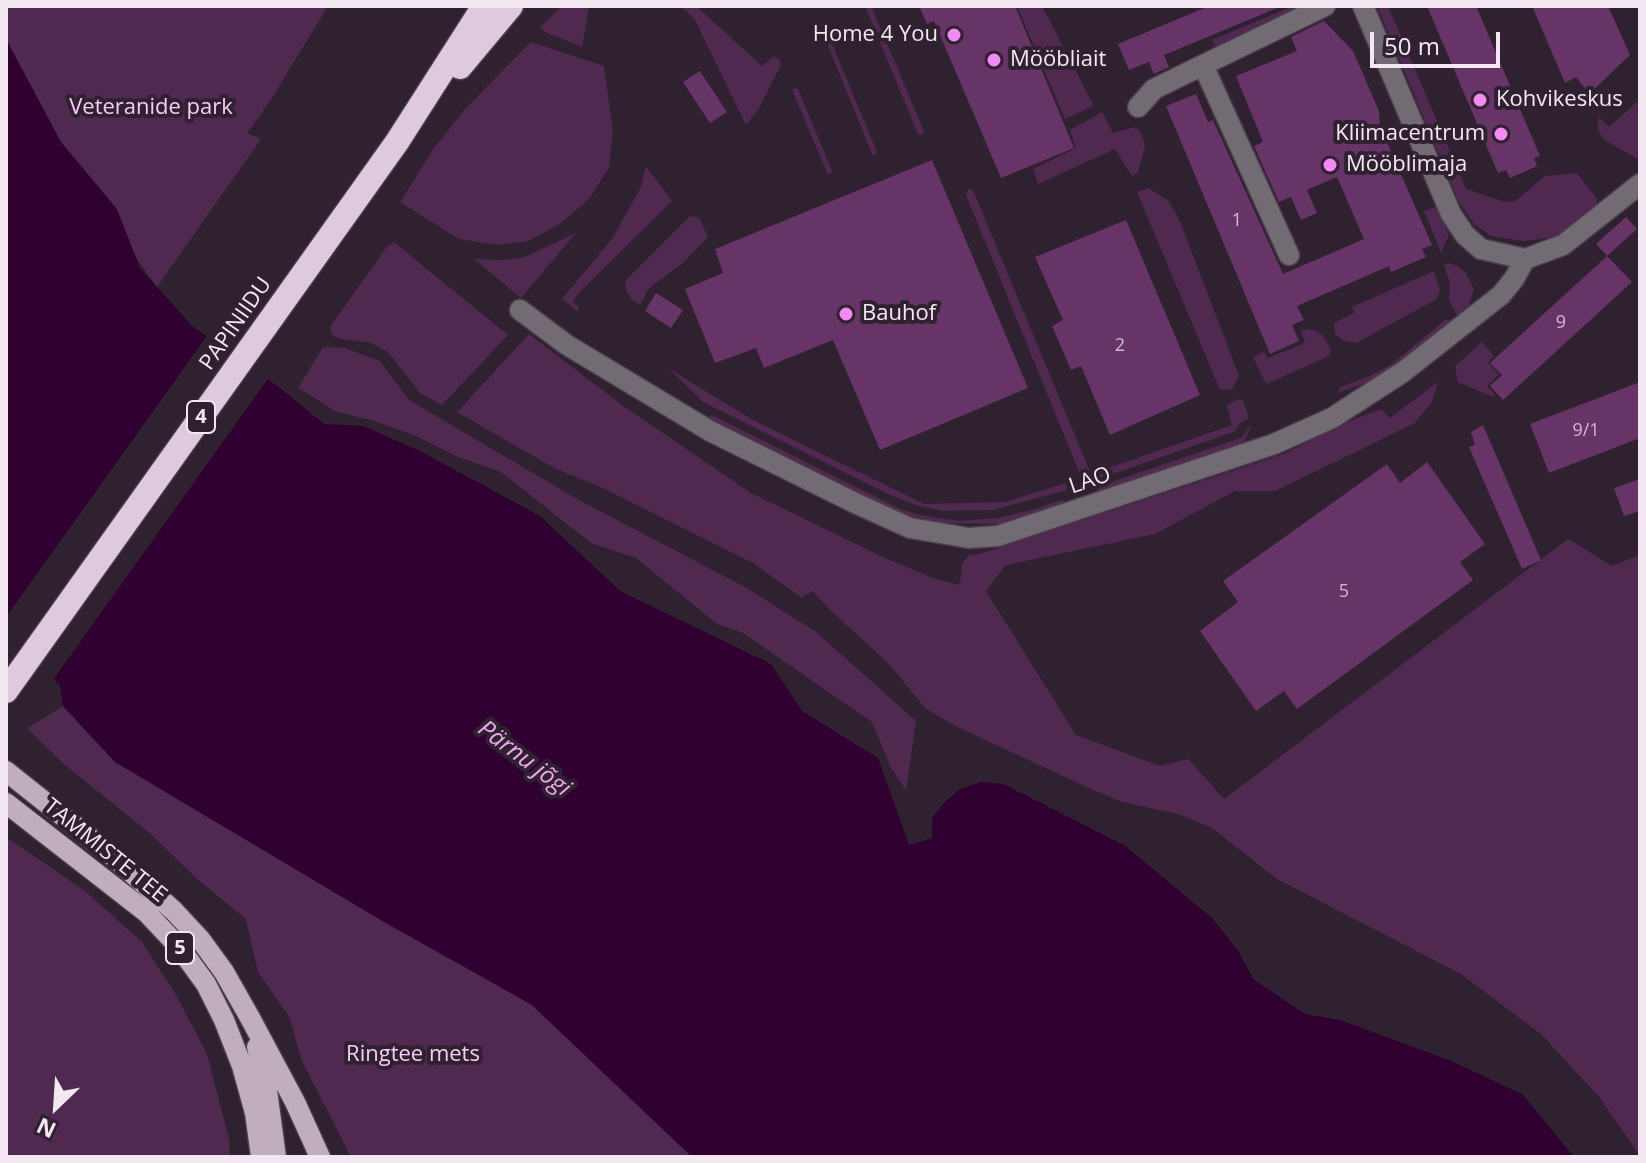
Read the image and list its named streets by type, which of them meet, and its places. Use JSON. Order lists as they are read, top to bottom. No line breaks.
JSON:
{"streets":{"highway":["PAPINIIDU","4"],"main road":["TAMMISTE TEE","5"],"street":["LAO"]},"crossings":[["TAMMISTE TEE","5"]],"water":["Pärnu jõgi"],"parks":["Veteranide park","Ringtee mets"],"places":["Home 4 You","Mööbliait","Kohvikeskus","Kliimacentrum","Mööblimaja","Bauhof"],"house_numbers":["1","9","2","9/1","5"],"scale_bar":"50 m","north":"bottom left"}
